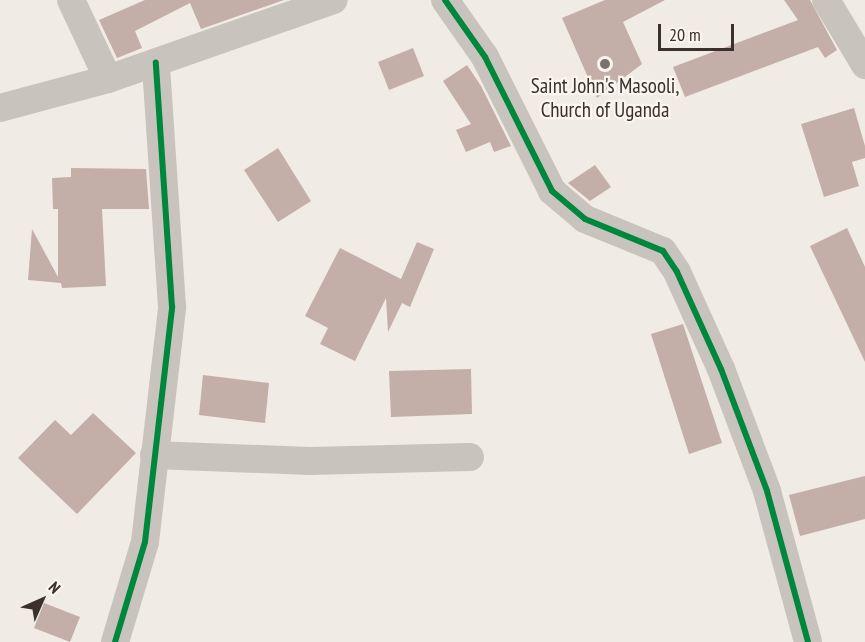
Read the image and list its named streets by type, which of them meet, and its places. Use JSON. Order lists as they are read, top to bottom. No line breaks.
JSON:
{"places":["Saint John's Masooli, Church of Uganda"],"scale_bar":"20 m","north":"top right"}
